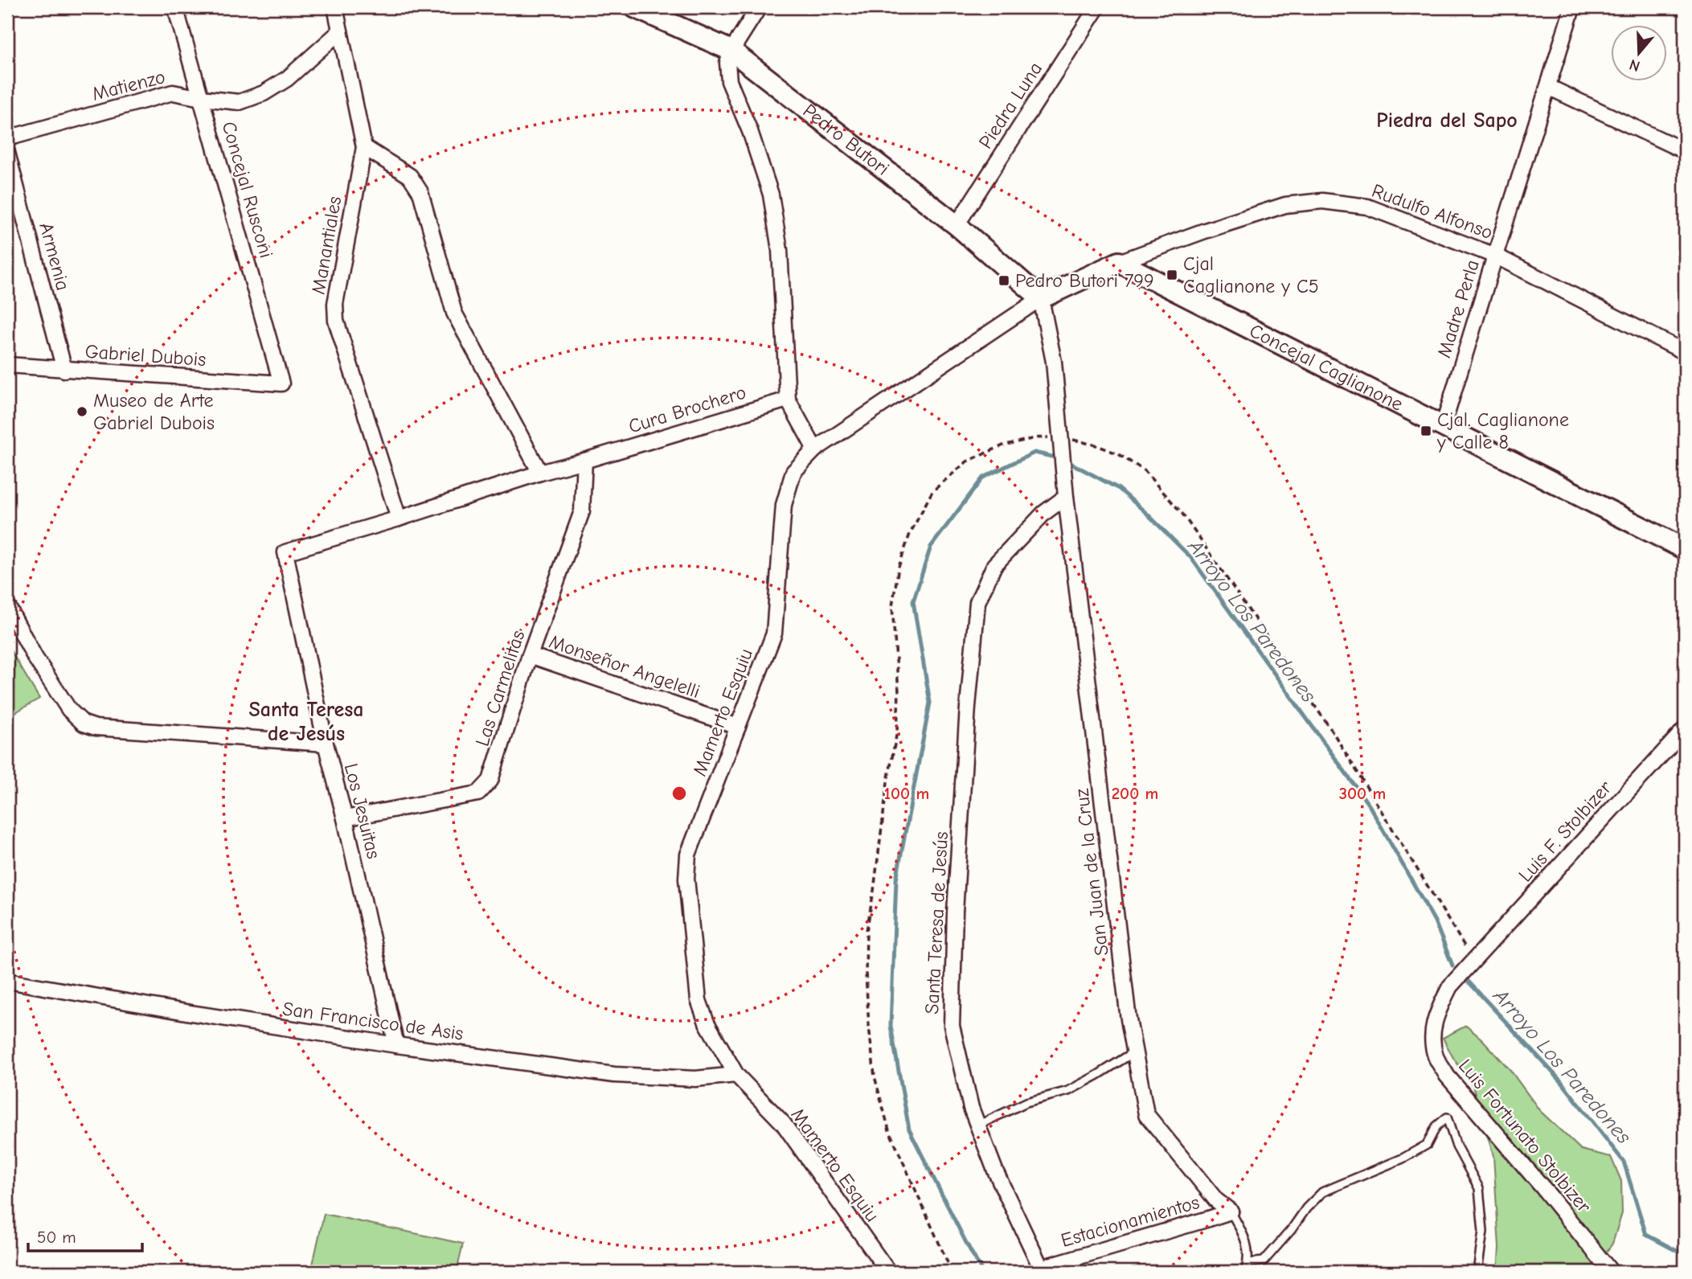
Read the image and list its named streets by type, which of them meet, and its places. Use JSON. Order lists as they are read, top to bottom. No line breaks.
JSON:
{"streets":{"street":["Matienzo","Piedra Luna","Pedro Butori","Concejal Rusconi","Rudulfo Alfonso","Manantiales","Armenia","Madre Perla","Gabriel Dubois","Concejal Caglianone","Cura Brochero","Monseñor Angelelli","Las Carmelitas","Mamerto Esquiu","Los Jesuitas","Luis F. Stolbizer","San Juan de la Cruz","Santa Teresa de Jesús","San Francisco de Asis","Luis Fortunato Stolbizer","Estacionamientos"]},"crossings":[["Matienzo","Concejal Rusconi"],["Matienzo","Manantiales"],["Piedra Luna","Pedro Butori"],["Pedro Butori","San Juan de la Cruz"],["Concejal Rusconi","Gabriel Dubois"],["Rudulfo Alfonso","Madre Perla"],["Rudulfo Alfonso","Concejal Caglianone"],["Manantiales","Cura Brochero"],["Armenia","Gabriel Dubois"],["Madre Perla","Concejal Caglianone"],["Cura Brochero","Las Carmelitas"],["Cura Brochero","Los Jesuitas"],["Monseñor Angelelli","Las Carmelitas"],["Monseñor Angelelli","Mamerto Esquiu"],["Las Carmelitas","Los Jesuitas"],["Mamerto Esquiu","San Francisco de Asis"],["Los Jesuitas","San Francisco de Asis"],["Luis F. Stolbizer","Luis Fortunato Stolbizer"],["San Juan de la Cruz","Santa Teresa de Jesús"],["San Juan de la Cruz","Estacionamientos"],["Santa Teresa de Jesús","Estacionamientos"]],"districts":["Piedra del Sapo","Santa Teresa de Jesús"],"water":["Arroyo Los Paredones"],"places":{"transit":["Cjal Caglianone y C5","Pedro Butori 799","Cjal. Caglianone y Calle 8"],"other":["Museo de Arte Gabriel Dubois"]},"scale_bar":"50 m","north":"bottom","rings":["100 m","200 m","300 m"]}
